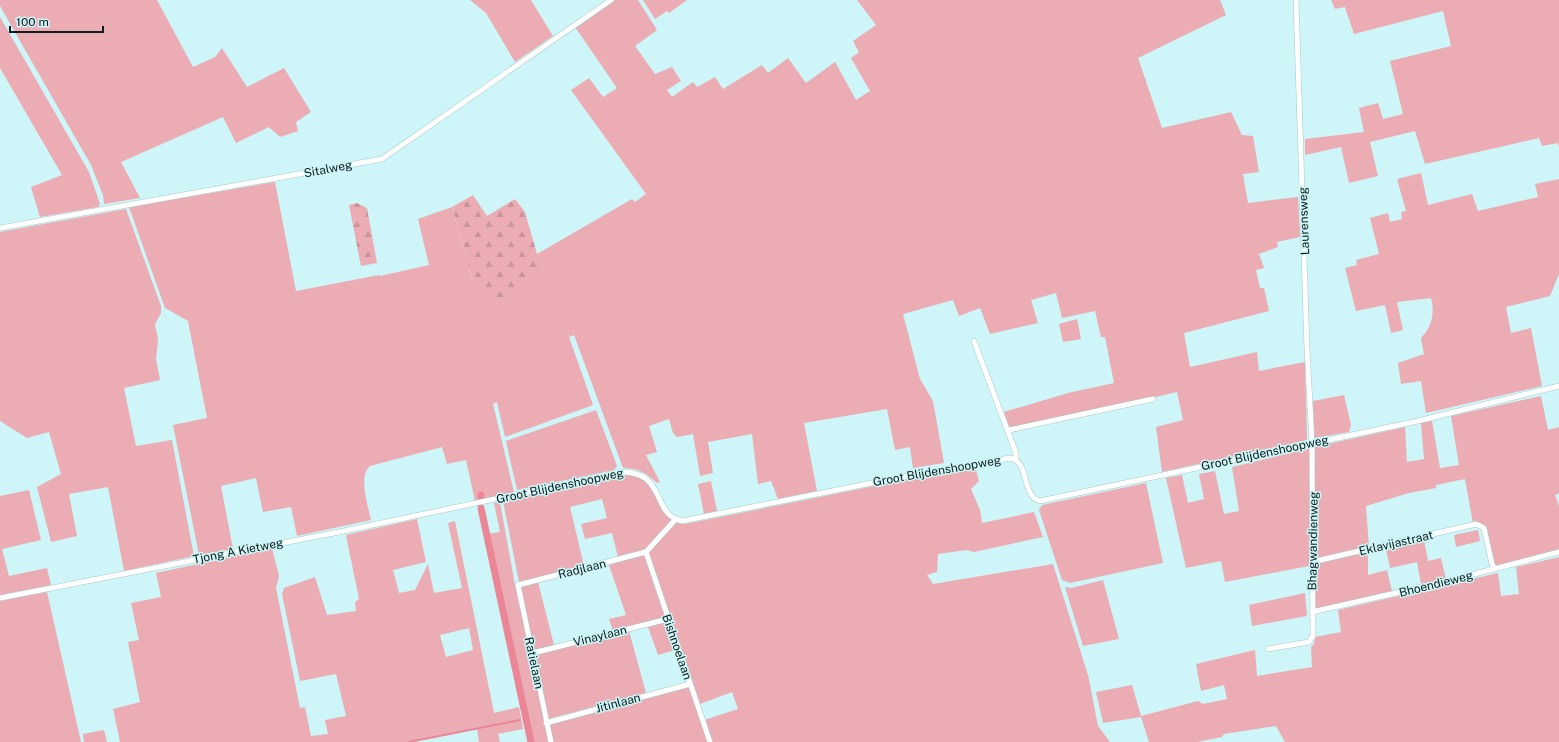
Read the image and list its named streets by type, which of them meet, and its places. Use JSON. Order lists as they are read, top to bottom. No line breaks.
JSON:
{"streets":{"street":["Sitalweg","Laurensweg","Groot Blijdenshoopweg","Bhagwandienweg","Eklavijastraat","Tjong A Kietweg","Radjlaan","Bhoendieweg","Vinaylaan","Bishnoelaan","Ratielaan","Jitinlaan"]},"crossings":[["Laurensweg","Groot Blijdenshoopweg"],["Laurensweg","Bhagwandienweg"],["Groot Blijdenshoopweg","Bhagwandienweg"],["Groot Blijdenshoopweg","Tjong A Kietweg"],["Bhagwandienweg","Eklavijastraat"],["Bhagwandienweg","Bhoendieweg"],["Eklavijastraat","Bhoendieweg"],["Radjlaan","Bishnoelaan"],["Radjlaan","Ratielaan"],["Vinaylaan","Bishnoelaan"],["Vinaylaan","Ratielaan"],["Bishnoelaan","Jitinlaan"],["Ratielaan","Jitinlaan"]],"scale_bar":"100 m"}
